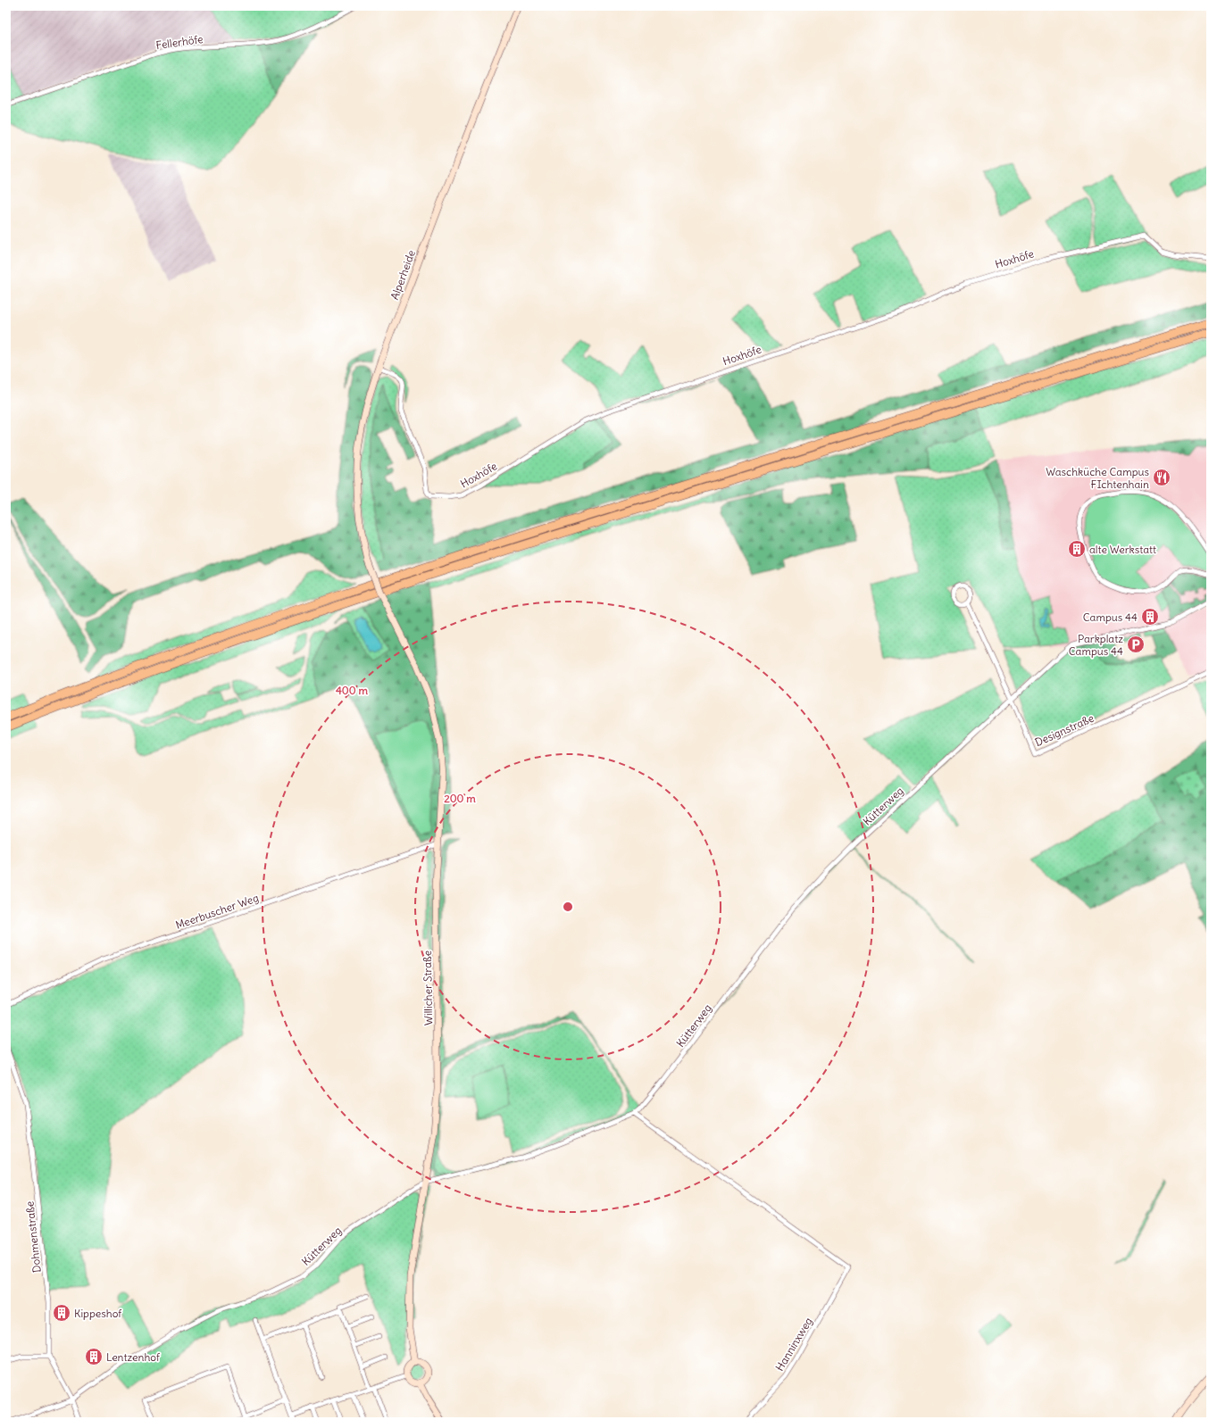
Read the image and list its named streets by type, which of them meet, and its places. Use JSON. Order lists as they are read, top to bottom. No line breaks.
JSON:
{"streets":{"street":["Fellerhöfe","Hoxhöfe","Alperheide","Designstraße","Kütterweg","Meerbuscher Weg","Willicher Straße","Dohmenstraße","Hanninxweg"]},"crossings":[["Hoxhöfe","Alperheide"],["Alperheide","Willicher Straße"],["Designstraße","Kütterweg"],["Kütterweg","Willicher Straße"],["Kütterweg","Dohmenstraße"],["Kütterweg","Hanninxweg"],["Meerbuscher Weg","Willicher Straße"]],"places":{"restaurant":["Waschküche Campus FIchtenhain"],"building":["alte Werkstatt","Campus 44","Kippeshof","Lentzenhof"],"parking":["Parkplatz Campus 44"]},"rings":["400 m","200 m"]}
